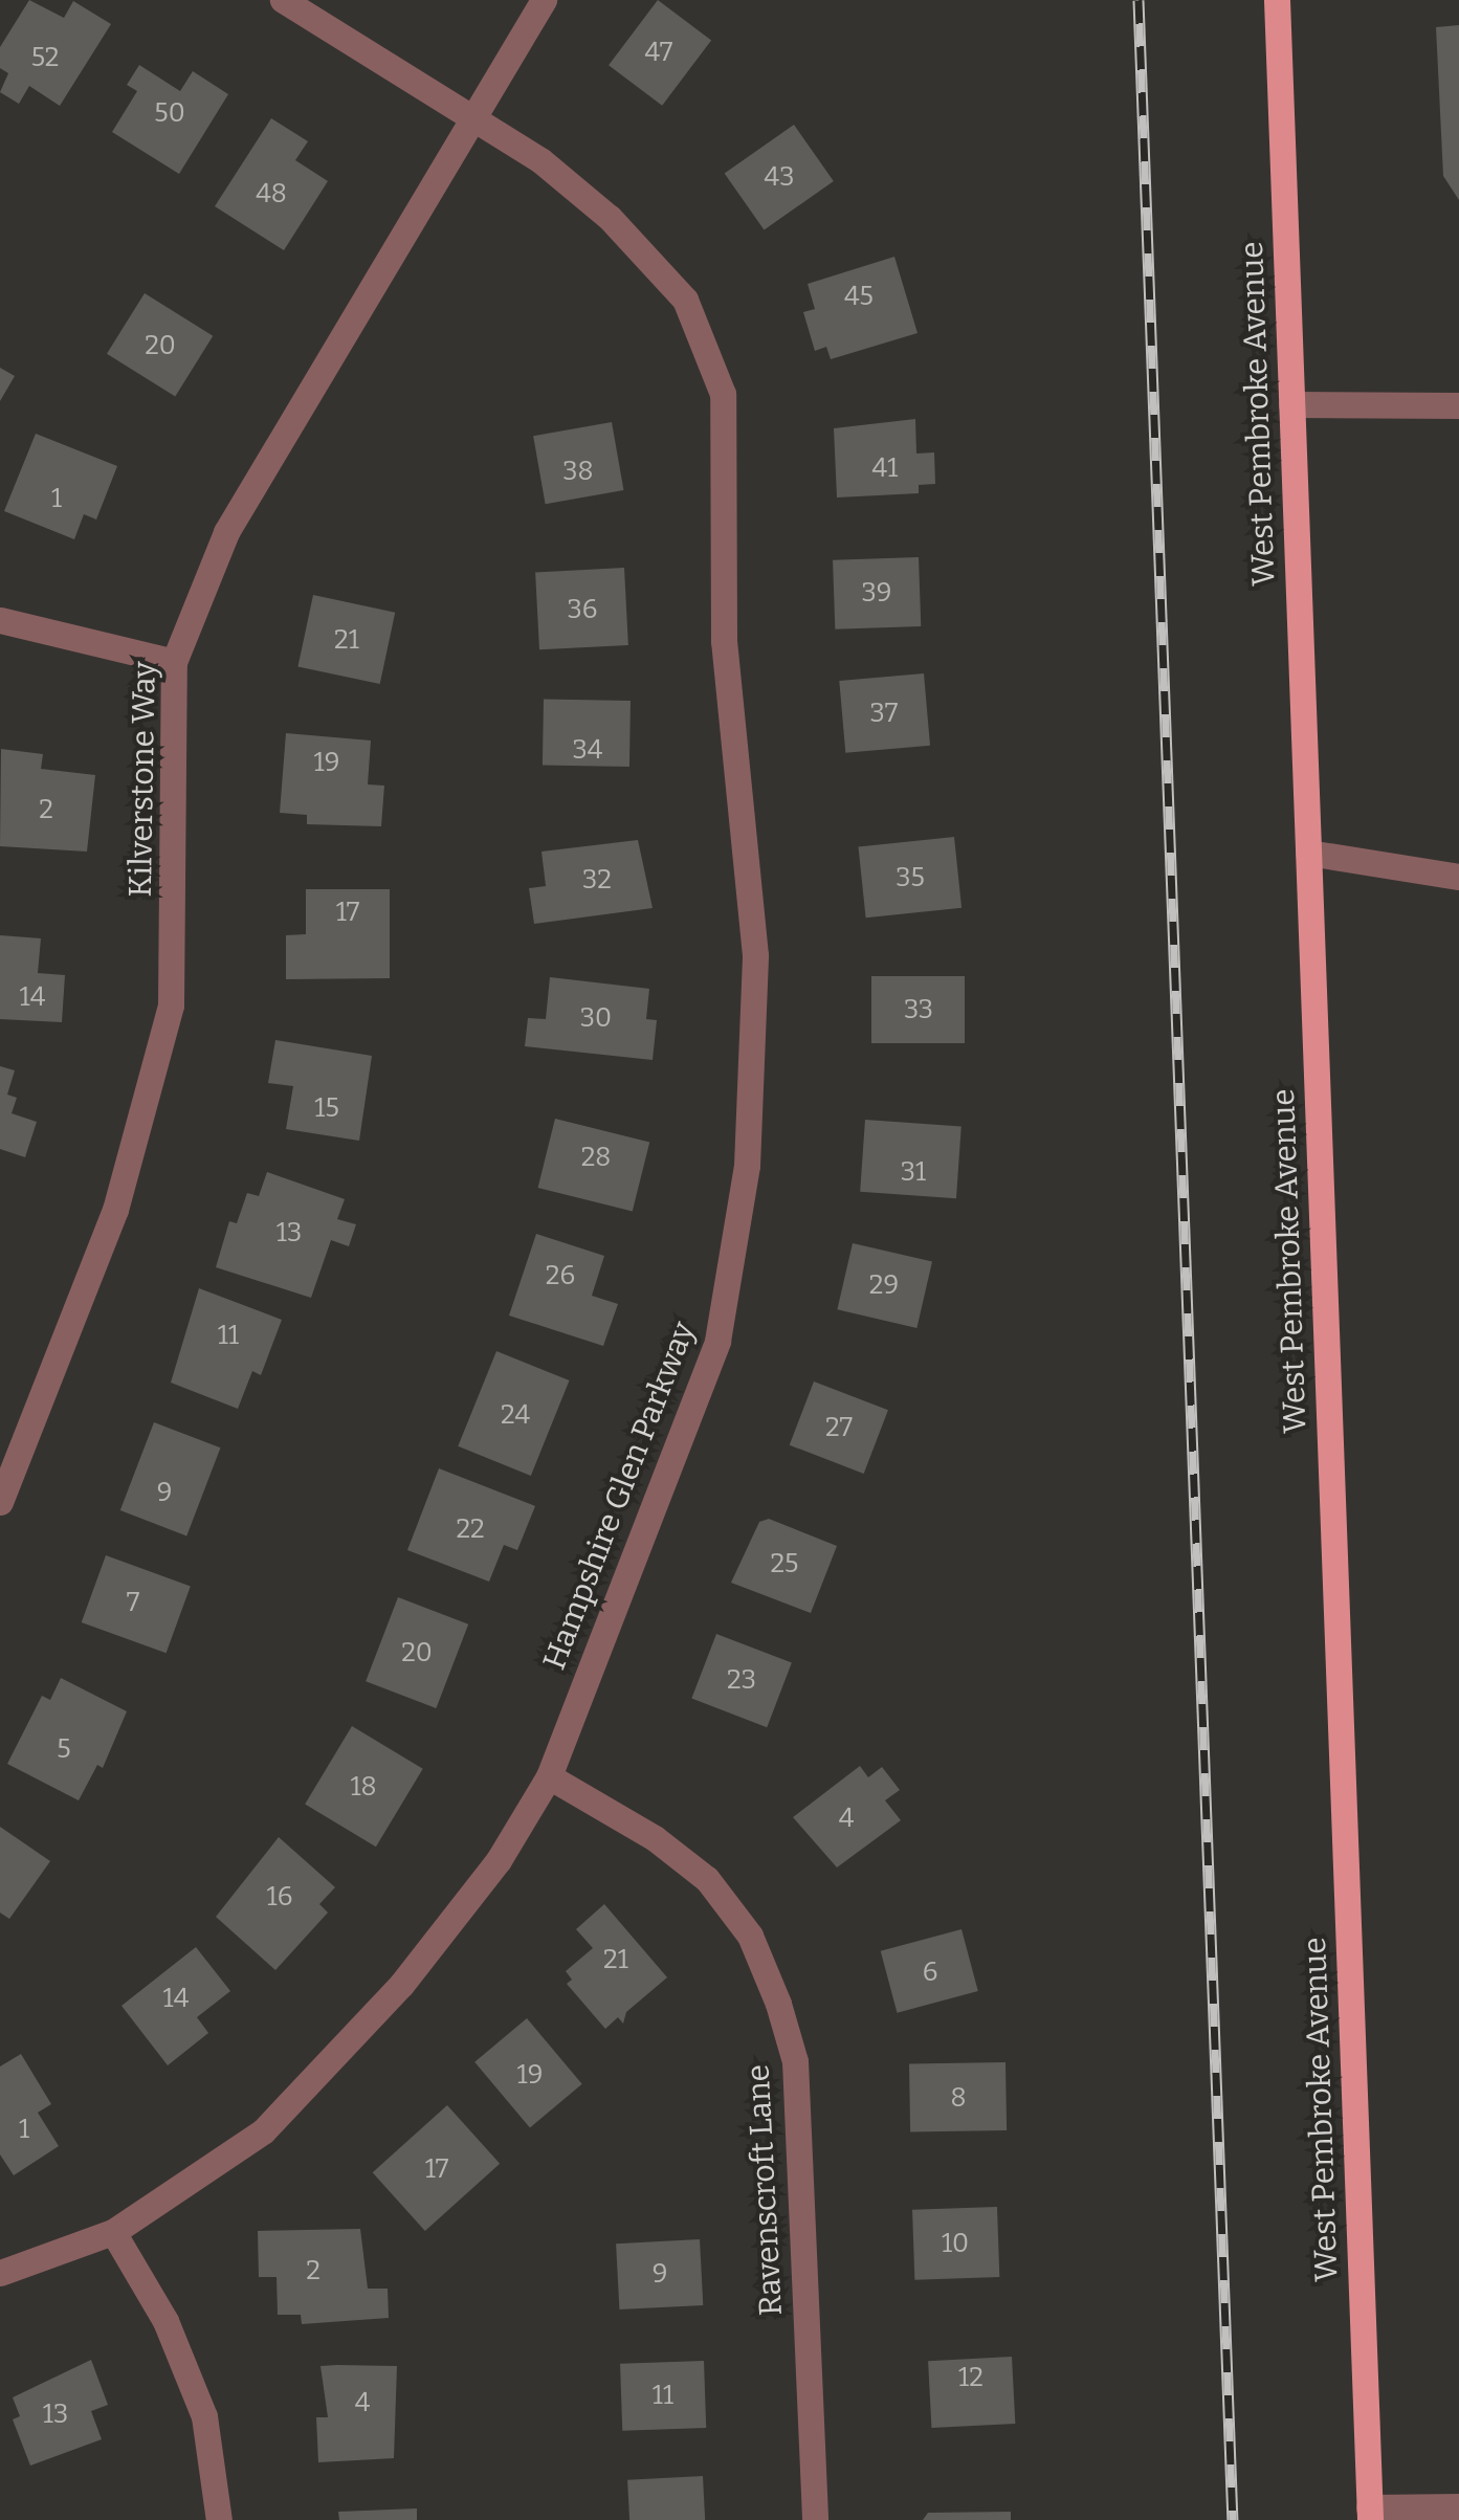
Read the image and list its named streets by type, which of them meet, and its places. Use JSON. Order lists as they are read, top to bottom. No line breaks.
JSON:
{"streets":{"main road":["West Pembroke Avenue"],"street":["Kilverstone Way","Hampshire Glen Parkway","Ravenscroft Lane"]},"crossings":[["Kilverstone Way","Hampshire Glen Parkway"],["Hampshire Glen Parkway","Ravenscroft Lane"]],"house_numbers":["47","52","50","43","48","45","20","41","38","1","39","36","21","37","34","19","2","35","32","17","14","33","30","15","28","31","13","26","29","11","24","27","9","22","25","7","20","23","5","18","4","16","21","6","14","19","8","1","17","10","2","9","12","11","4","13"]}
